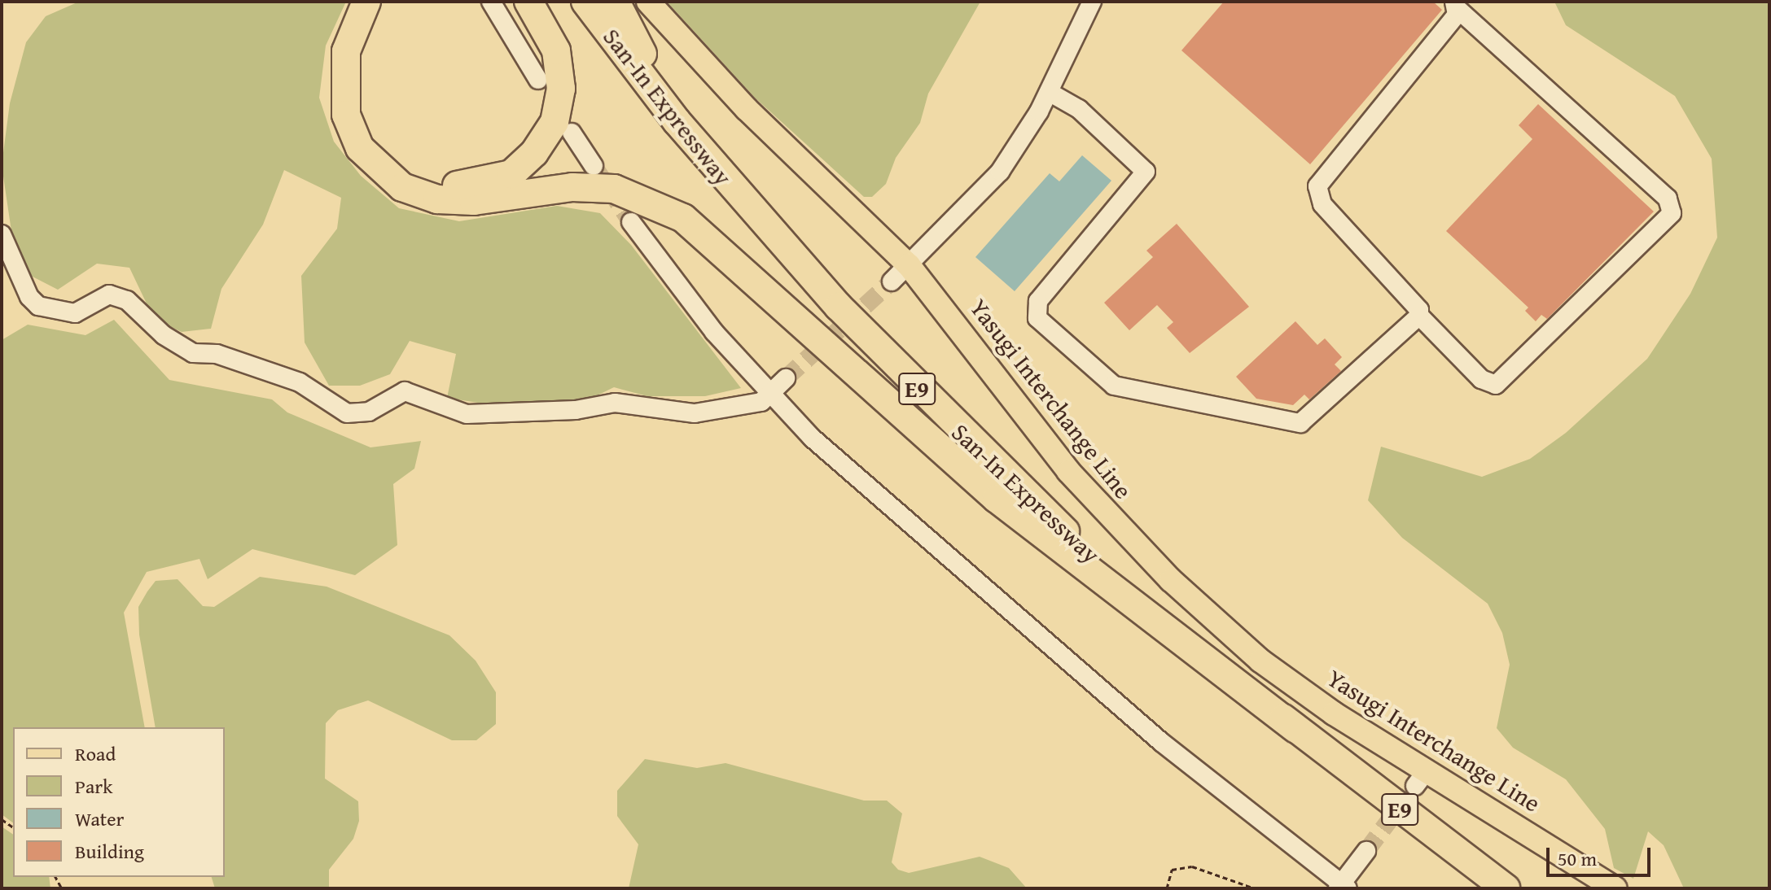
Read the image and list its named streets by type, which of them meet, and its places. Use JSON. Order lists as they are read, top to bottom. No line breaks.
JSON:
{"streets":{"highway":["San-In Expressway","E9"],"main road":["Yasugi Interchange Line"]},"legend":["Road","Park","Water","Building"],"scale_bar":"50 m"}
